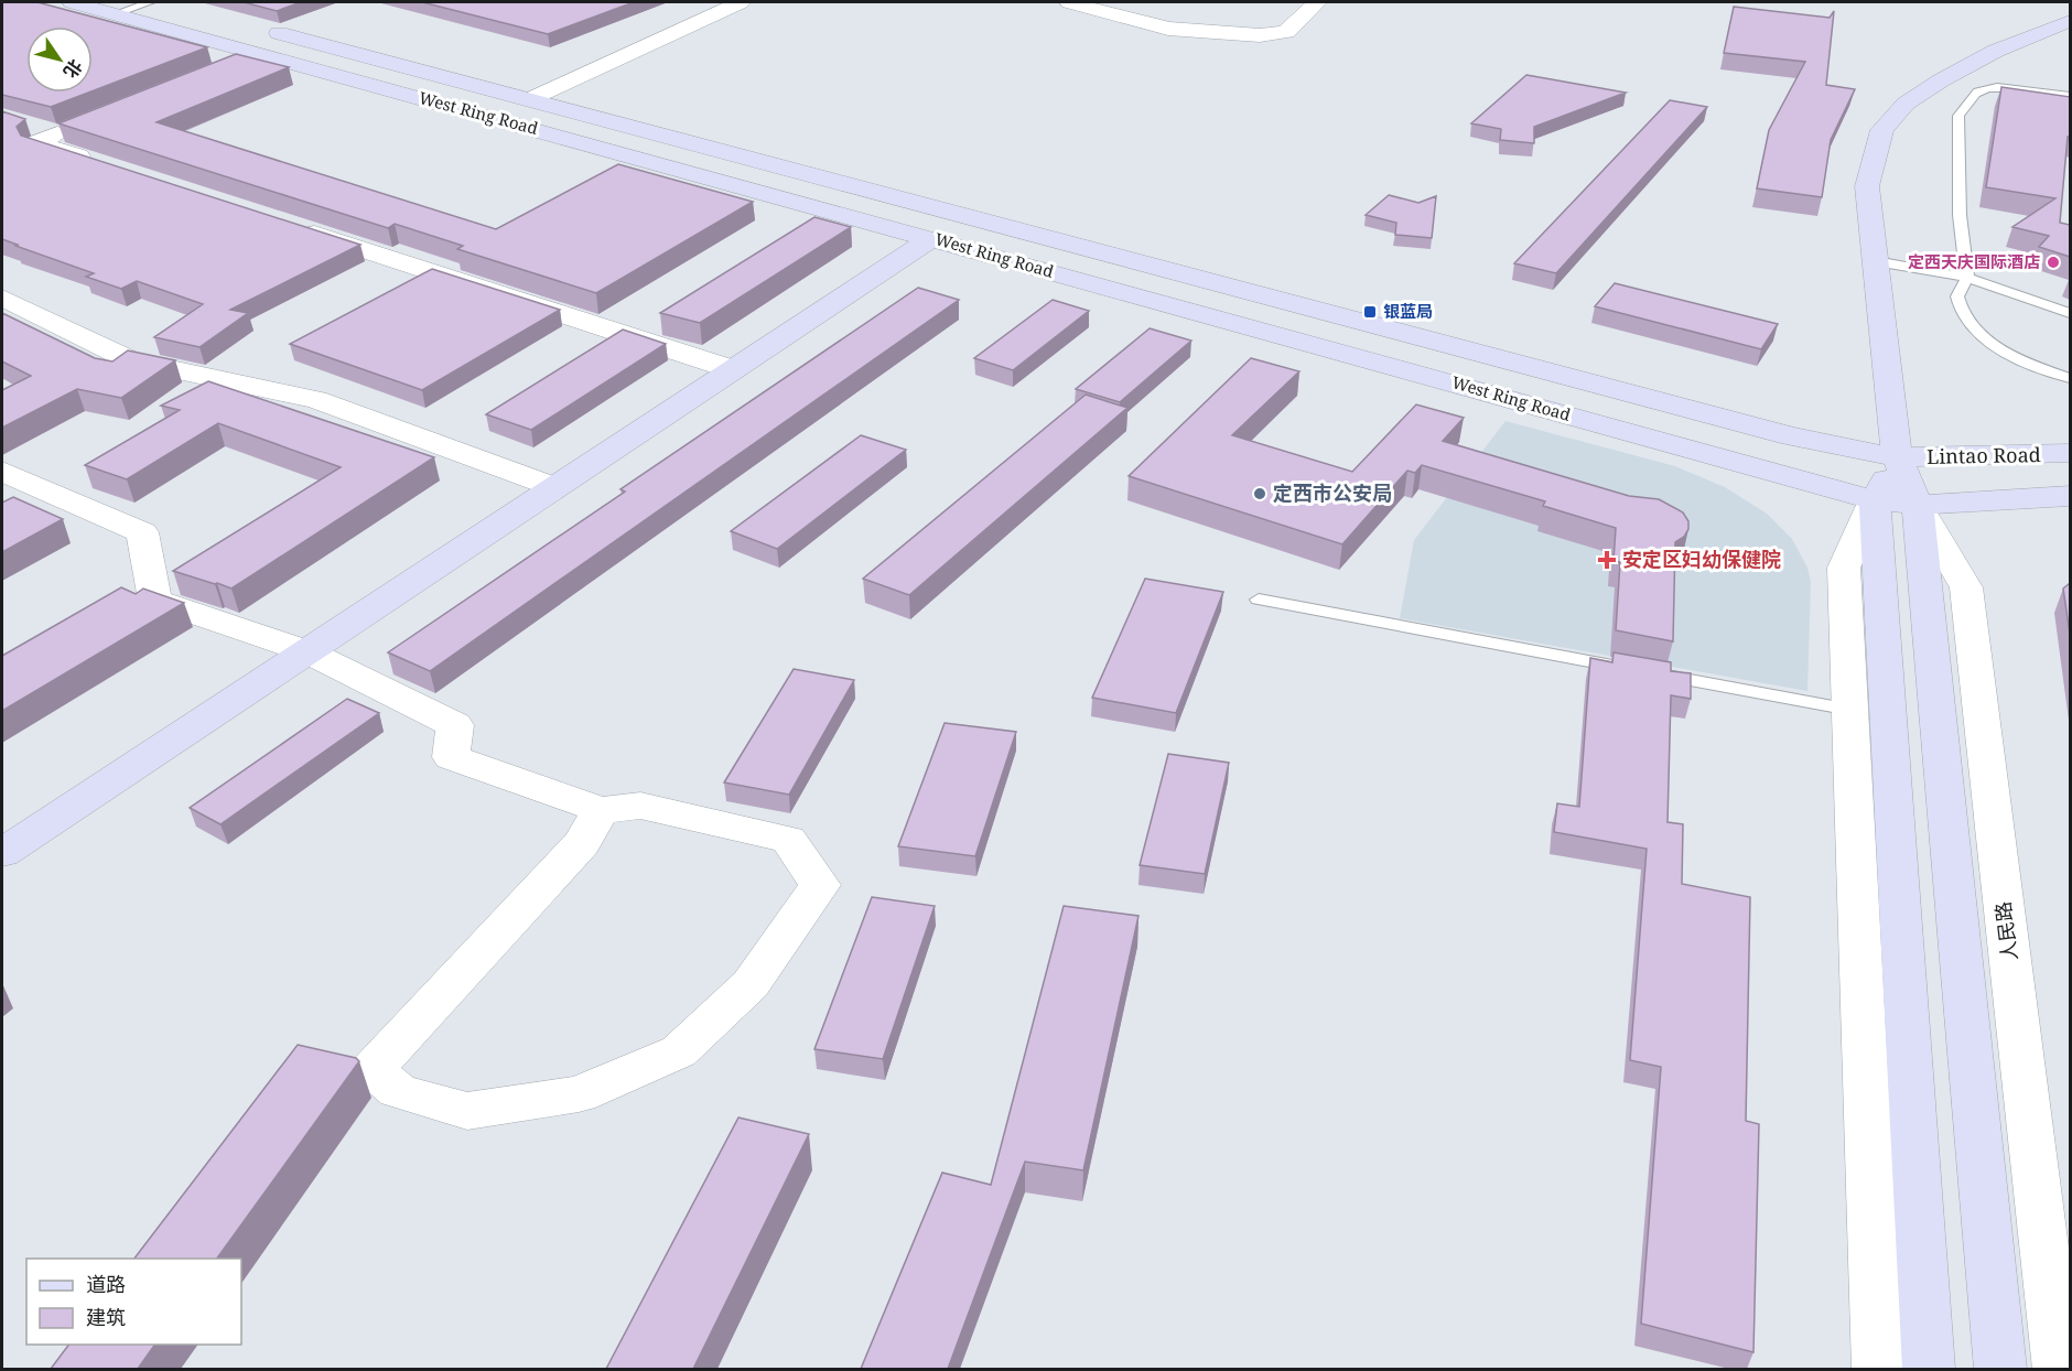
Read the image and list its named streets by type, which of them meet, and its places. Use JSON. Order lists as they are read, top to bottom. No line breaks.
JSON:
{"streets":{"main road":["West Ring Road","Lintao Road","人民路"]},"crossings":[["West Ring Road","Lintao Road"],["West Ring Road","人民路"],["Lintao Road","人民路"]],"places":{"other":["定西天庆国际酒店","定西市公安局"],"transit":["银蓝局"],"health":["安定区妇幼保健院"]},"legend":["道路","建筑"],"north":"bottom right"}
